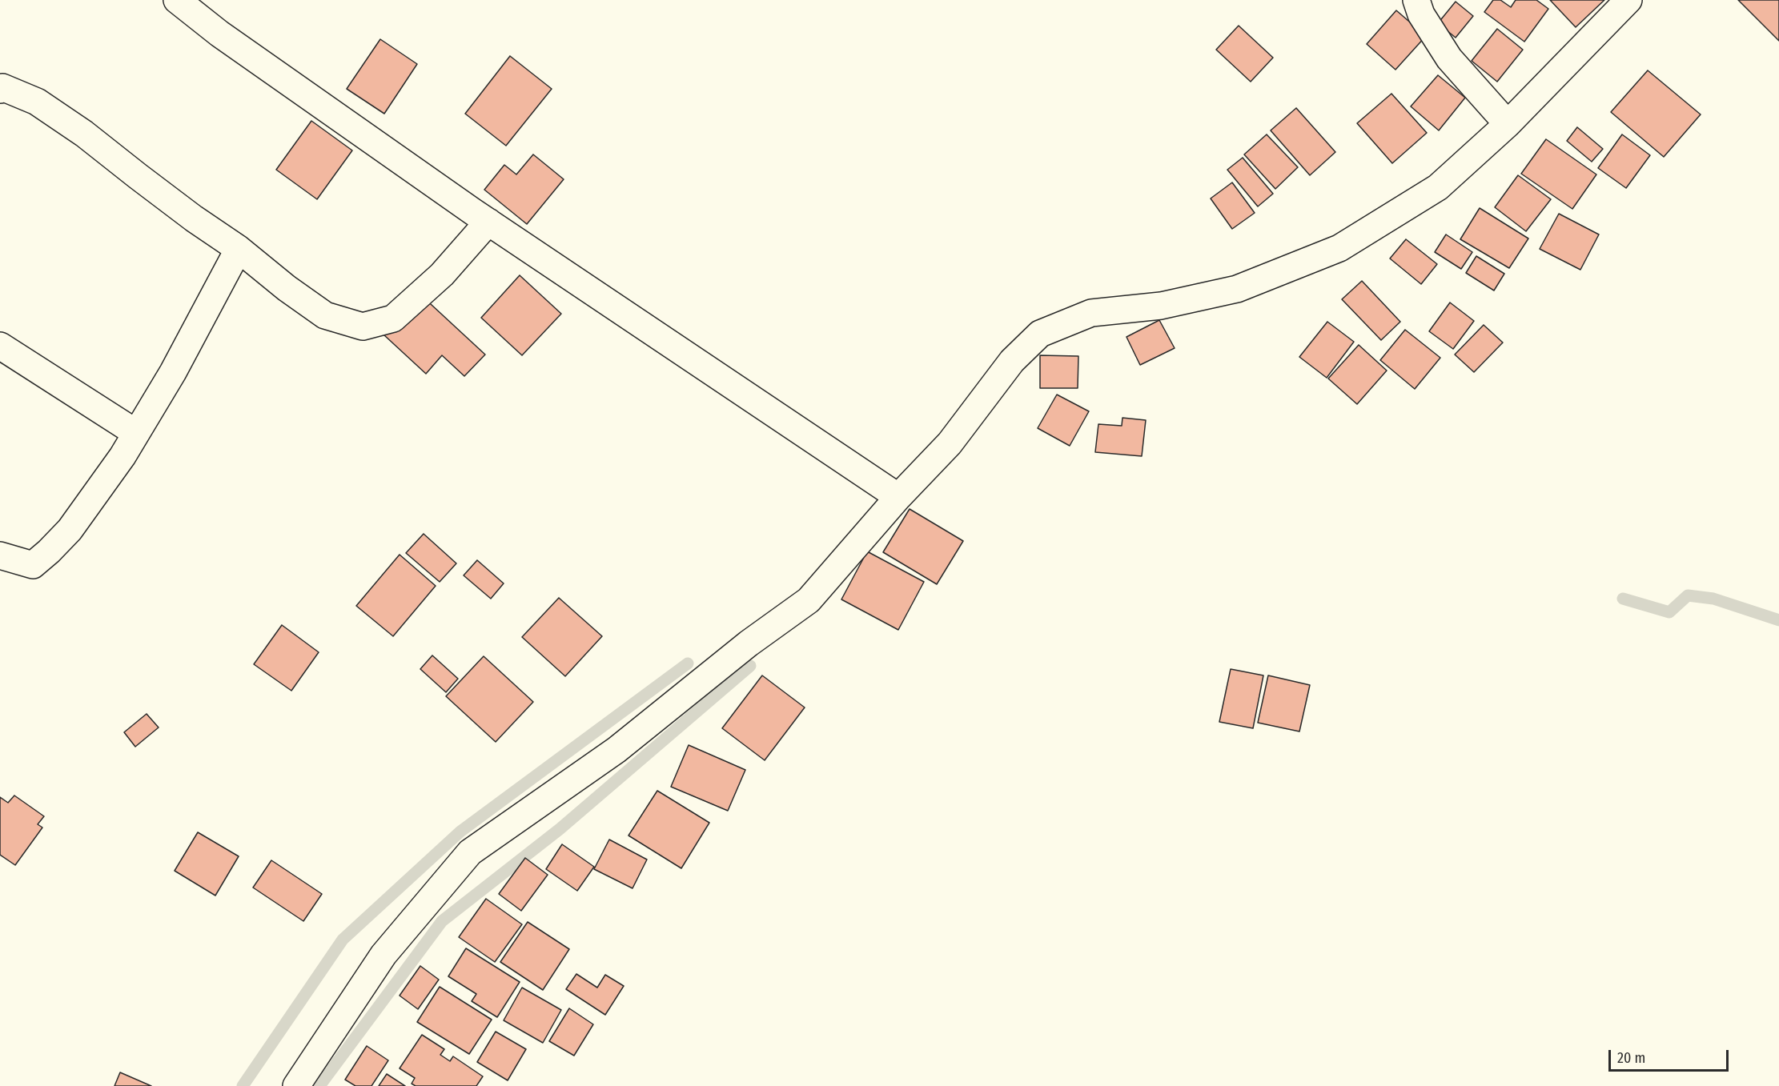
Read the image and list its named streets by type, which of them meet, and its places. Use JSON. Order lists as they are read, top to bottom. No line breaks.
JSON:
{"scale_bar":"20 m"}
